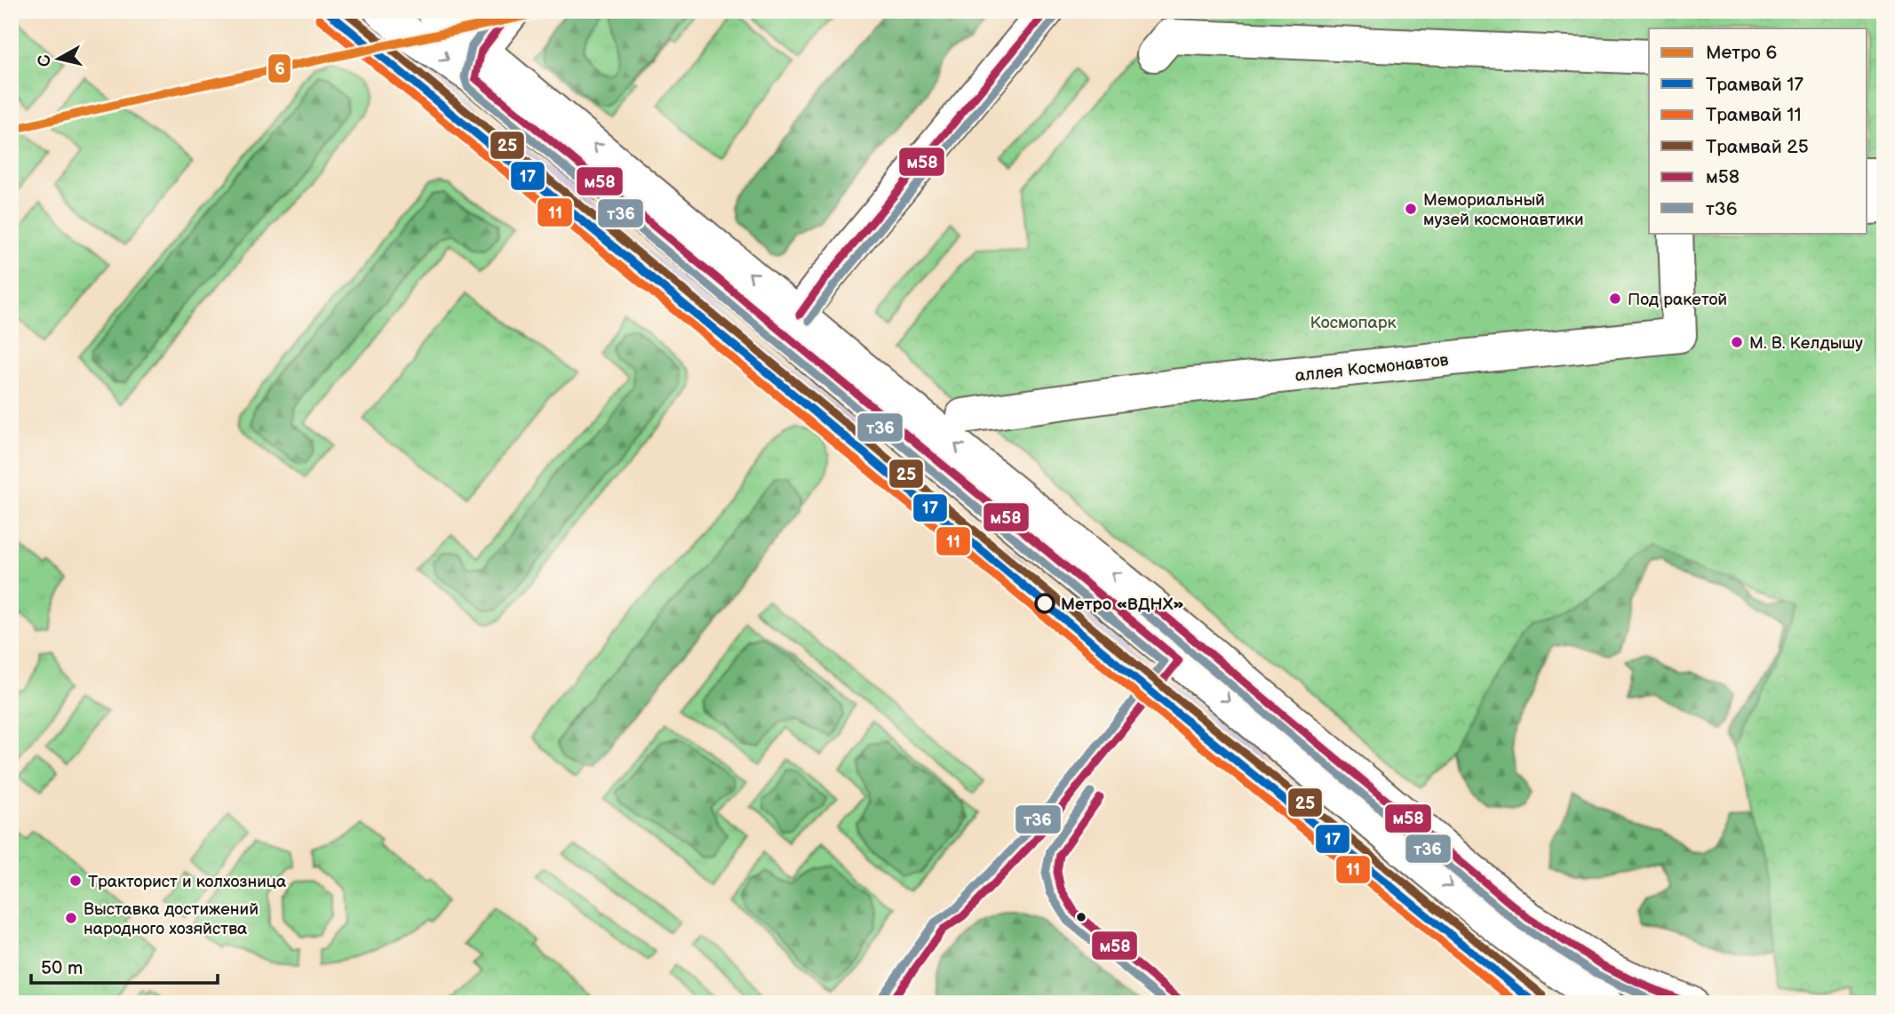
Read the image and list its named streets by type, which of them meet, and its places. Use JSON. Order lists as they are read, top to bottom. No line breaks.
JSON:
{"streets":{"street":["аллея Космонавтов"]},"parks":["Космопарк"],"places":["Мемориальный музей космонавтики","Под ракетой","М. В. Келдышу","Метро «ВДНХ»","Тракторист и колхозница","Выставка достижений народного хозяйства"],"lines":["metro line 6","tram line 17","tram line 25","transit line м58","transit line т36","tram line 11"],"legend":["Метро 6","Трамвай 17","Трамвай 11","Трамвай 25","м58","т36"],"scale_bar":"50 m","north":"left"}
